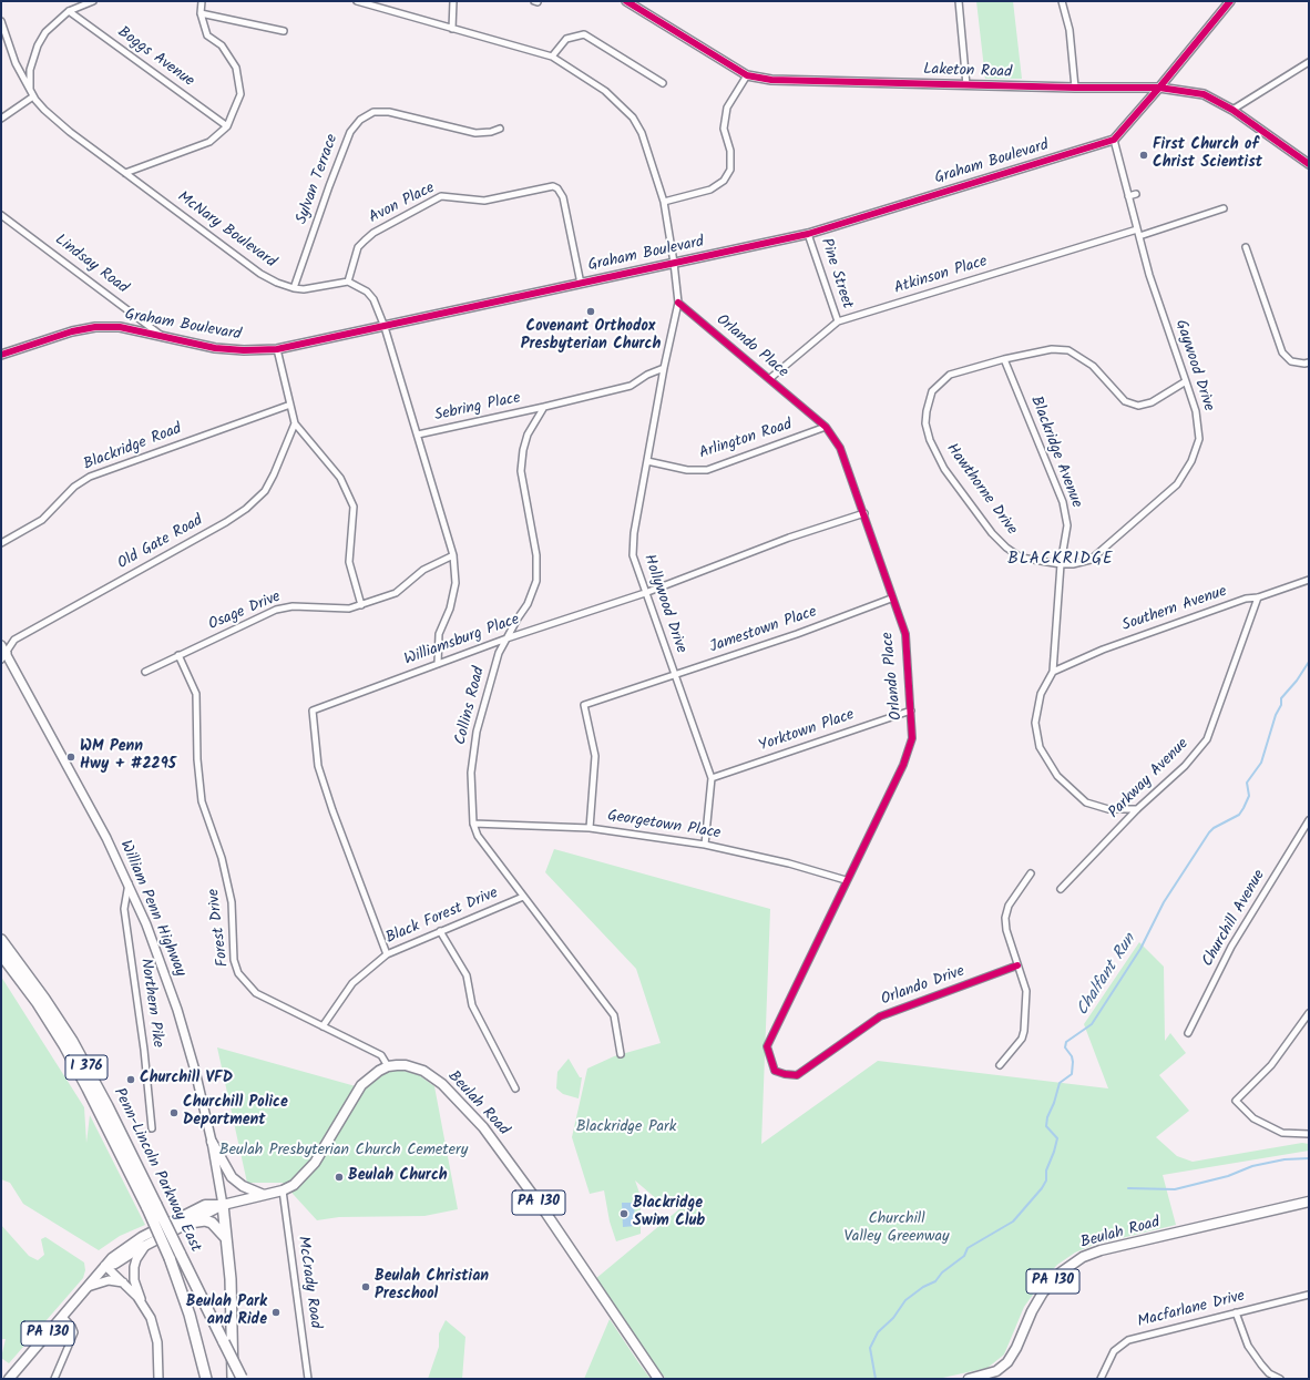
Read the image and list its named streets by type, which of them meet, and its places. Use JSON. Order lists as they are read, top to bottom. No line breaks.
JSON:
{"streets":{"highway":["I 376","Penn-Lincoln Parkway East"],"main road":["Beulah Road","PA 130"],"street":["Boggs Avenue","Laketon Road","Graham Boulevard","Sylvan Terrace","Avon Place","McNary Boulevard","Lindsay Road","Pine Street","Atkinson Place","Orlando Place","Gaywood Drive","Sebring Place","Arlington Road","Blackridge Road","Blackridge Avenue","Hawthorne Drive","Old Gate Road","Hollywood Drive","Southern Avenue","Osage Drive","Jamestown Place","Williamsburg Place","Collins Road","Yorktown Place","Parkway Avenue","Georgetown Place","William Penn Highway","Black Forest Drive","Churchill Avenue","Forest Drive","Orlando Drive","Northern Pike","McCrady Road","Macfarlane Drive"]},"crossings":[["Graham Boulevard","Avon Place"],["Graham Boulevard","Lindsay Road"],["Graham Boulevard","Pine Street"],["Graham Boulevard","Gaywood Drive"],["Graham Boulevard","Hollywood Drive"],["Sylvan Terrace","McNary Boulevard"],["Avon Place","McNary Boulevard"],["Pine Street","Atkinson Place"],["Atkinson Place","Orlando Place"],["Atkinson Place","Gaywood Drive"],["Orlando Place","Arlington Road"],["Orlando Place","Hollywood Drive"],["Orlando Place","Jamestown Place"],["Orlando Place","Williamsburg Place"],["Orlando Place","Yorktown Place"],["Orlando Place","Georgetown Place"],["Orlando Place","Orlando Drive"],["Gaywood Drive","Blackridge Avenue"],["Gaywood Drive","Hawthorne Drive"],["Sebring Place","Collins Road"],["Arlington Road","Hollywood Drive"],["Blackridge Avenue","Hawthorne Drive"],["Blackridge Avenue","Southern Avenue"],["Blackridge Avenue","Parkway Avenue"],["Old Gate Road","William Penn Highway"],["Hollywood Drive","Jamestown Place"],["Hollywood Drive","Williamsburg Place"],["Hollywood Drive","Yorktown Place"],["Hollywood Drive","Georgetown Place"],["Southern Avenue","Parkway Avenue"],["Osage Drive","Forest Drive"],["Jamestown Place","Georgetown Place"],["Williamsburg Place","Collins Road"],["Williamsburg Place","Black Forest Drive"],["Collins Road","Georgetown Place"],["Collins Road","Black Forest Drive"],["William Penn Highway","Northern Pike"],["William Penn Highway","PA 130"],["Black Forest Drive","Forest Drive"],["Forest Drive","Beulah Road"],["Forest Drive","PA 130"],["Beulah Road","PA 130"],["PA 130","McCrady Road"]],"districts":["BLACKRIDGE"],"water":["Chalfant Run"],"parks":["Blackridge Park","Beulah Presbyterian Church Cemetery","Churchill Valley Greenway"],"places":["First Church of Christ Scientist","Covenant Orthodox Presbyterian Church","WM Penn Hwy + #2295","Churchill VFD","Churchill Police Department","Beulah Church","Blackridge Swim Club","Beulah Christian Preschool","Beulah Park and Ride"]}
